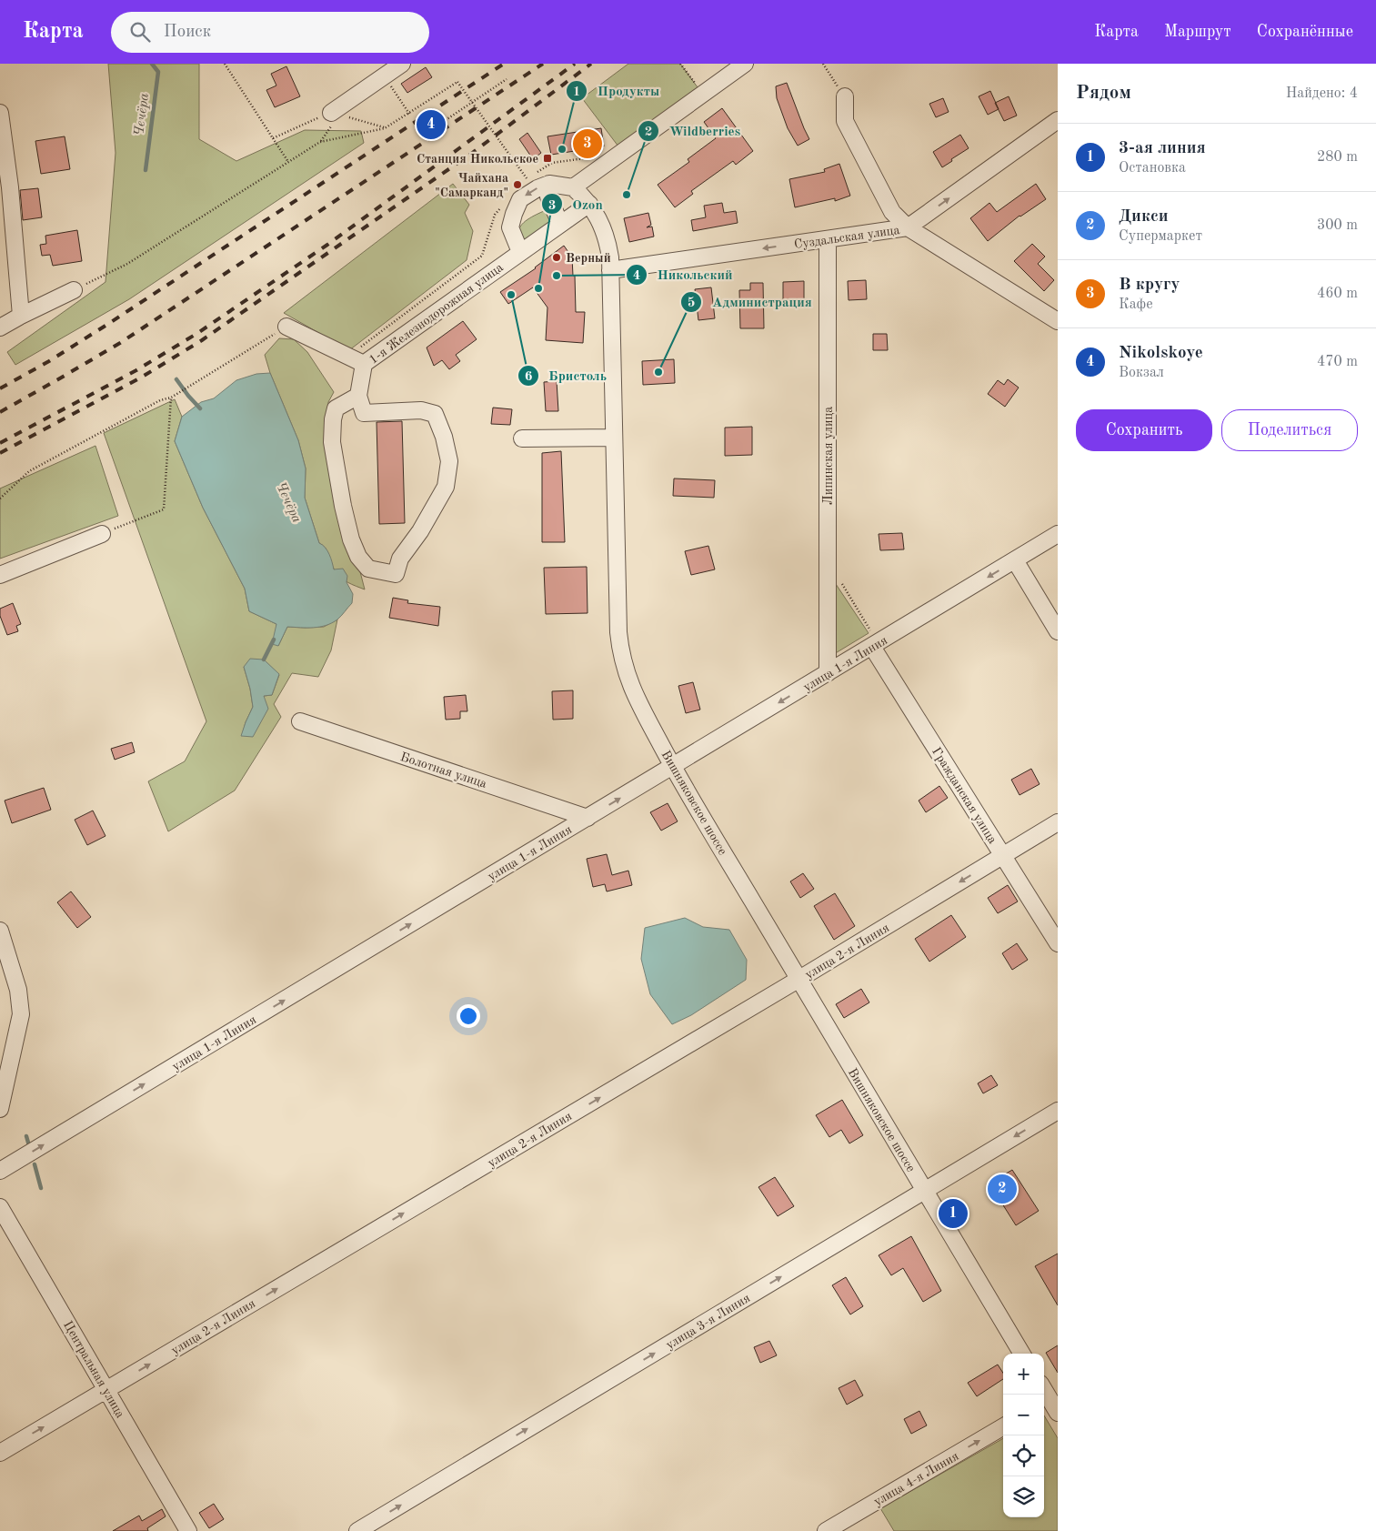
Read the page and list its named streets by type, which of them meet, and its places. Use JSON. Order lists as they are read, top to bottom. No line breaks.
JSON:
{"streets":{"street":["Суздальская улица","1-я Железнодорожная улица","Липинская улица","улица 1-я Линия","Болотная улица","Гражданская улица","Вишняковское шоссе","улица 2-я Линия","улица 3-я Линия","Центральная улица","улица 4-я Линия"]},"crossings":[["Суздальская улица","Липинская улица"],["Суздальская улица","Вишняковское шоссе"],["1-я Железнодорожная улица","Вишняковское шоссе"],["Липинская улица","улица 1-я Линия"],["улица 1-я Линия","Болотная улица"],["улица 1-я Линия","Гражданская улица"],["улица 1-я Линия","Вишняковское шоссе"],["Гражданская улица","улица 2-я Линия"],["Вишняковское шоссе","улица 2-я Линия"],["Вишняковское шоссе","улица 3-я Линия"],["улица 2-я Линия","Центральная улица"]],"one_way":["Суздальская улица","улица 4-я Линия"],"water":["Чечёра"],"places":{"other":["Продукты","Чайхана \"Самарканд\"","Wildberries","Верный","Никольский","Ozon","Бристоль","Администрация"],"transit":["Станция Никольское"]},"page":{"header":"Карта","search":"Поиск","nav":["Карта","Маршрут","Сохранённые"],"heading":["Рядом","Найдено: 4"],"pins":["4","3","2","1"],"list":[{"mark":"1","name":"3-ая линия","note":"Остановка","value":"280 m"},{"mark":"2","name":"Дикси","note":"Супермаркет","value":"300 m"},{"mark":"3","name":"В кругу","note":"Кафе","value":"460 m"},{"mark":"4","name":"Nikolskoye","note":"Вокзал","value":"470 m"}],"buttons":["Сохранить","Поделиться"],"map_buttons":["+","−"]}}
